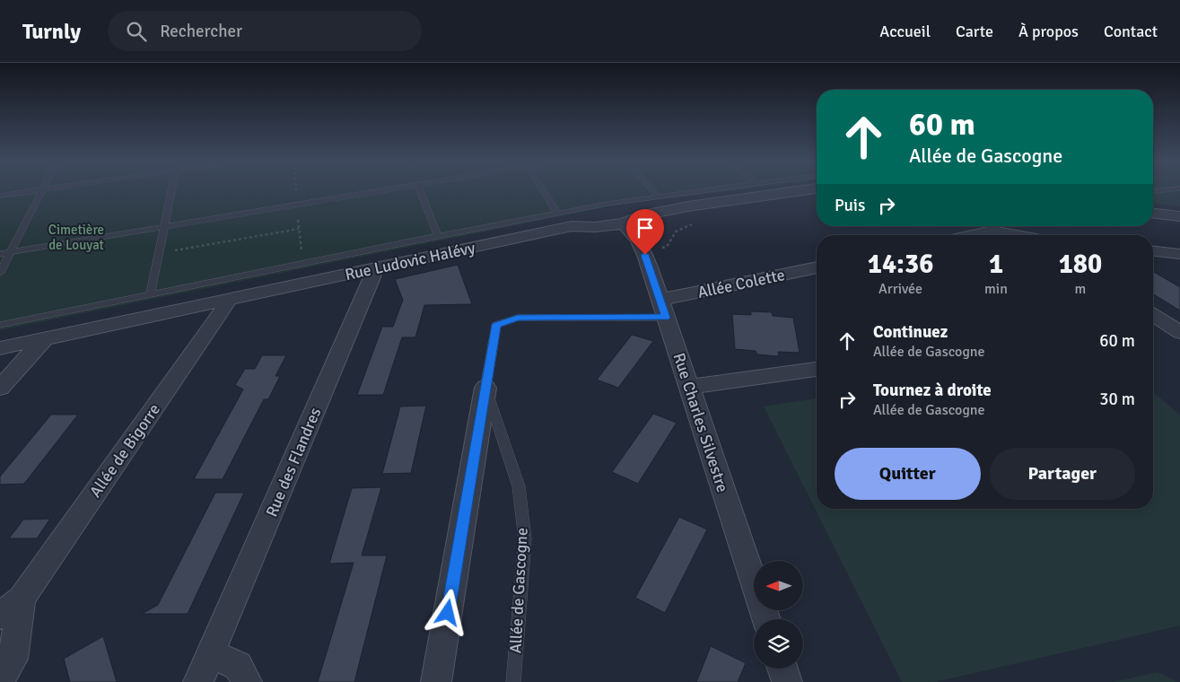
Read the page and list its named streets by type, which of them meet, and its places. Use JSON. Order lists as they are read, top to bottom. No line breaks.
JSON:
{"streets":{"street":["Rue Ludovic Halévy","Allée Colette","Rue Charles Silvestre","Allée de Bigorre","Rue des Flandres"],"lane":["Allée de Gascogne"]},"crossings":[["Rue Ludovic Halévy","Rue Charles Silvestre"],["Rue Ludovic Halévy","Allée de Bigorre"],["Rue Ludovic Halévy","Rue des Flandres"],["Allée Colette","Rue Charles Silvestre"],["Allée Colette","Allée de Gascogne"],["Rue Charles Silvestre","Allée de Gascogne"]],"parks":["Cimetière de Louyat"],"north":"left","page":{"header":"Turnly","search":"Rechercher","nav":["Accueil","Carte","À propos","Contact"],"turn":["60 m","Allée de Gascogne"],"then":"Puis","eta":["14:36","Arrivée","1","min","180","m"],"list":[{"name":"Continuez","note":"Allée de Gascogne","value":"60 m"},{"name":"Tournez à droite","note":"Allée de Gascogne","value":"30 m"}],"buttons":["Quitter","Partager"]}}
